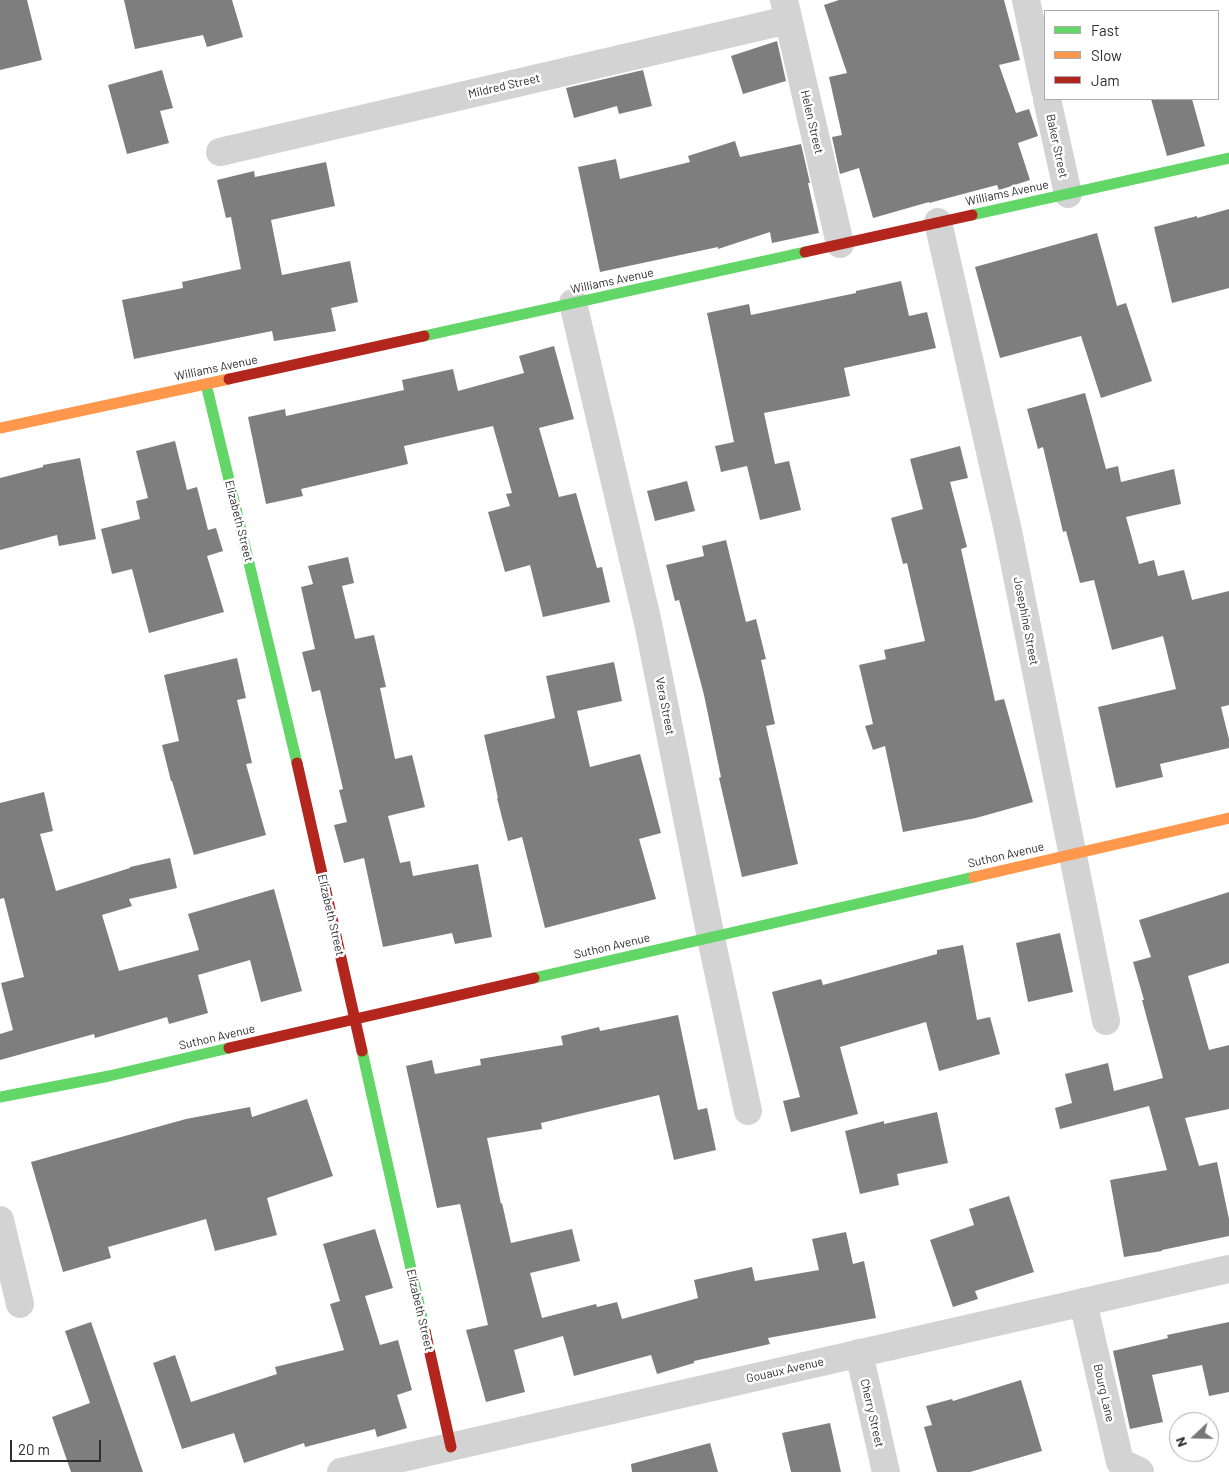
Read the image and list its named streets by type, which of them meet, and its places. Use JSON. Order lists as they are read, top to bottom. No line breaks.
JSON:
{"streets":{"street":["Mildred Street","Helen Street","Baker Street","Williams Avenue","Elizabeth Street","Josephine Street","Vera Street","Suthon Avenue","Gouaux Avenue","Bourg Lane","Cherry Street"]},"crossings":[["Mildred Street","Helen Street"],["Helen Street","Williams Avenue"],["Baker Street","Williams Avenue"],["Williams Avenue","Elizabeth Street"],["Williams Avenue","Josephine Street"],["Williams Avenue","Vera Street"],["Elizabeth Street","Suthon Avenue"],["Elizabeth Street","Gouaux Avenue"],["Josephine Street","Suthon Avenue"],["Vera Street","Suthon Avenue"],["Gouaux Avenue","Bourg Lane"],["Gouaux Avenue","Cherry Street"]],"legend":["Fast","Slow","Jam"],"scale_bar":"20 m","north":"left"}
